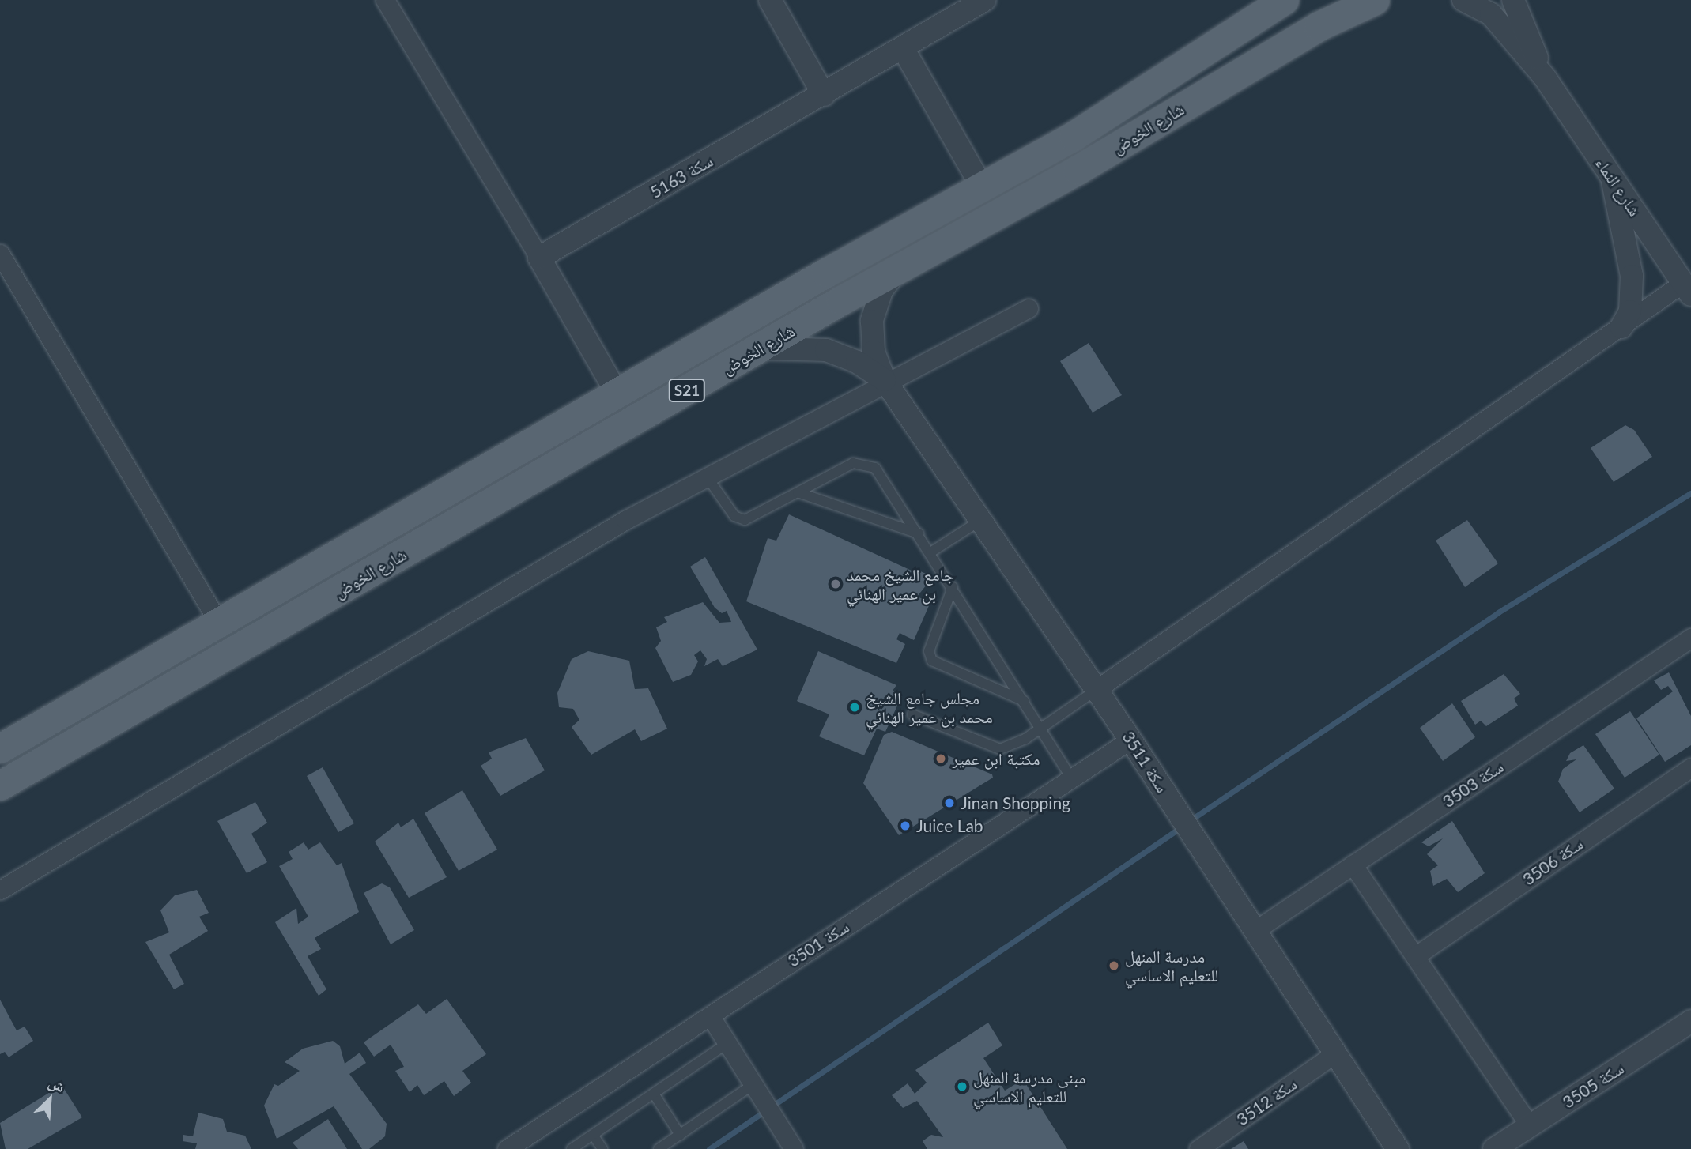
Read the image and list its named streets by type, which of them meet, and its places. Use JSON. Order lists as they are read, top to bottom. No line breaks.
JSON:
{"streets":{"main road":["شارع الخوض","S21"],"street":["سكة 5163","شارع النماء","سكة 3511","سكة 3503","سكة 3506","سكة 3501","سكة 3505","سكة 3512"]},"crossings":[["سكة 3511","سكة 3503"],["سكة 3511","سكة 3501"],["سكة 3511","سكة 3512"]],"places":["جامع الشيخ محمد بن عمير الهنائي","مجلس جامع الشيخ محمد بن عمير الهنائي","مكتبة ابن عمير","Jinan Shopping","Juice Lab","مدرسة المنهل للتعليم الاساسي","مبنى مدرسة المنهل للتعليم الاساسي"],"north":"top right"}
